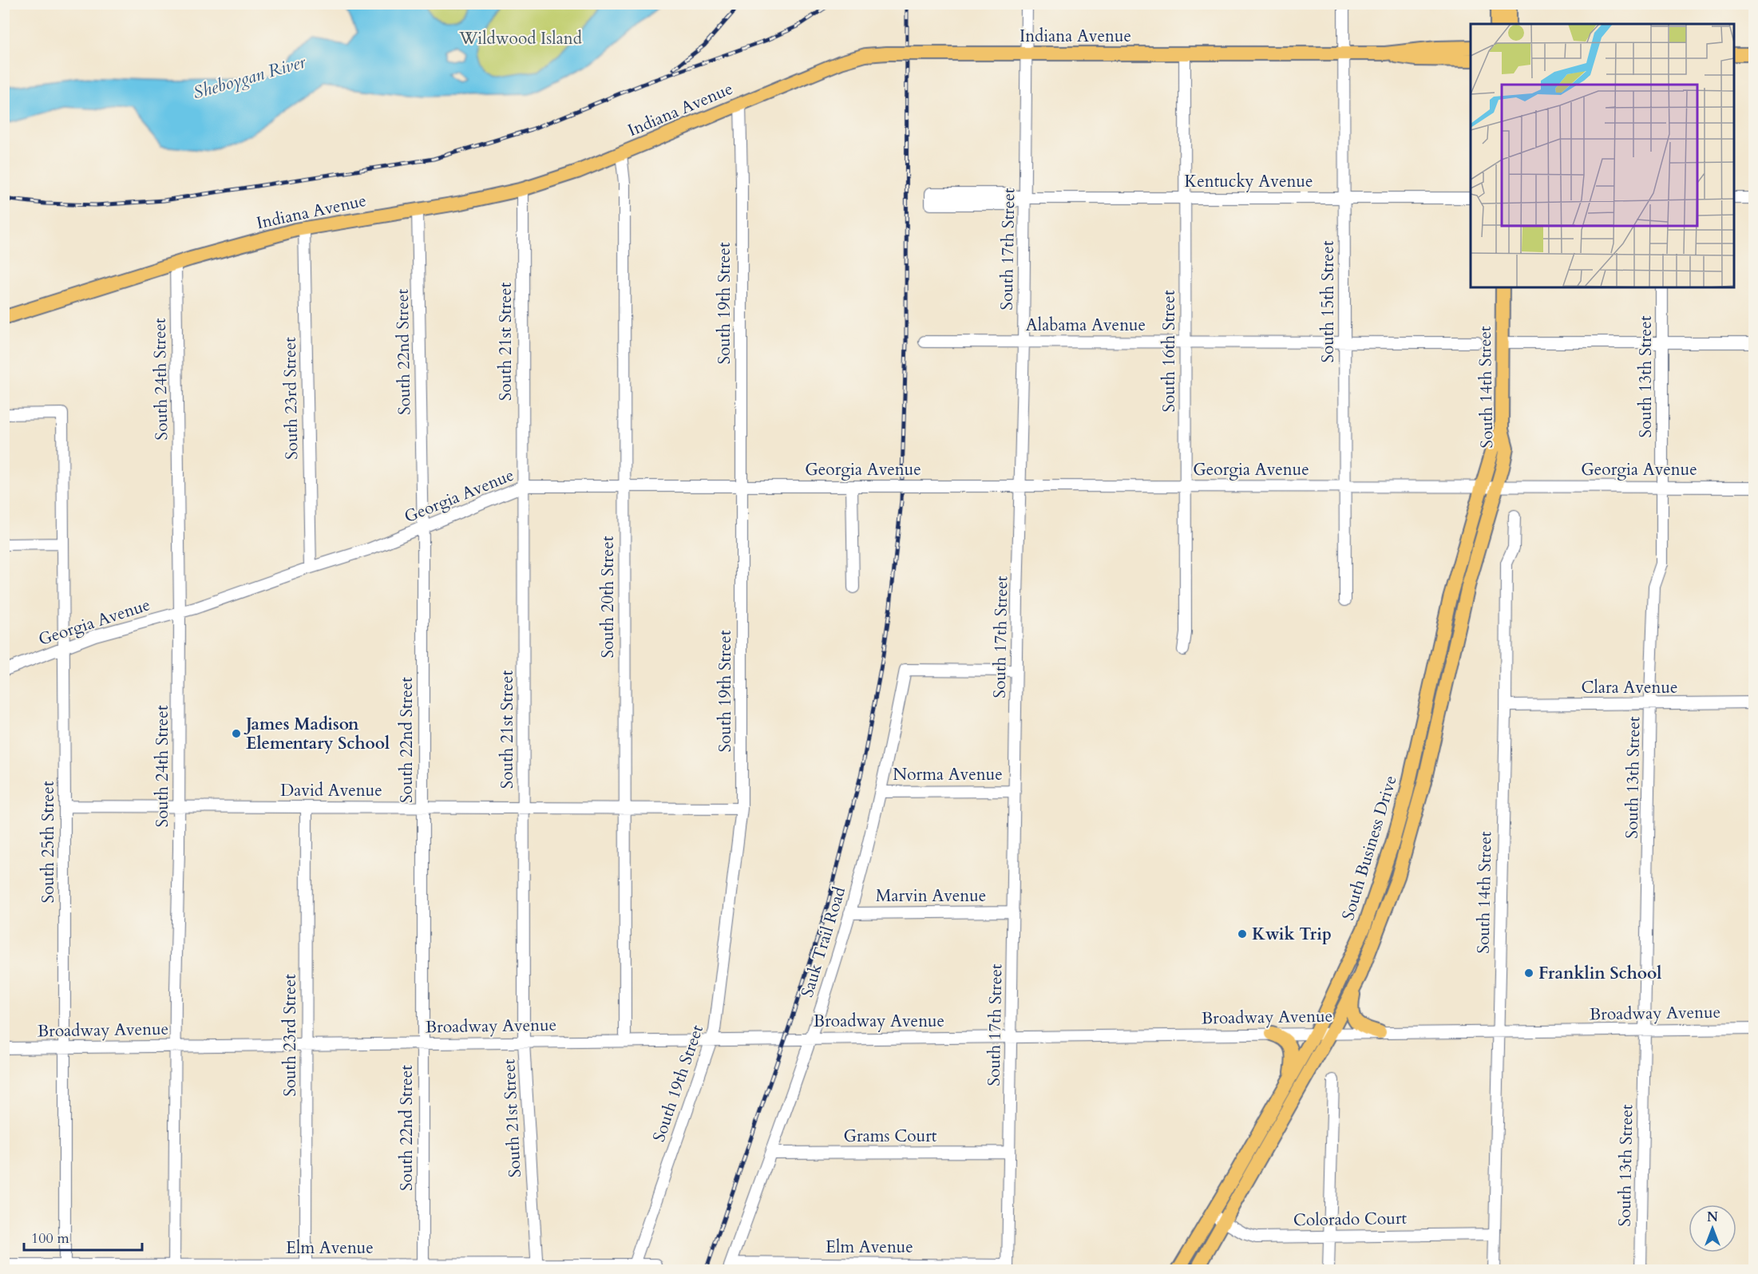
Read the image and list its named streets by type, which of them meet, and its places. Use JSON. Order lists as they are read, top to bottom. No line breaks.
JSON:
{"streets":{"main road":["Indiana Avenue","South 14th Street","South Business Drive"],"street":["Kentucky Avenue","South 17th Street","South 15th Street","South 19th Street","Alabama Avenue","South 21st Street","South 16th Street","South 22nd Street","South 13th Street","South 24th Street","South 23rd Street","Georgia Avenue","South 20th Street","Clara Avenue","Norma Avenue","David Avenue","South 25th Street","Marvin Avenue","Sauk Trail Road","Broadway Avenue","Grams Court","Colorado Court","Elm Avenue"]},"crossings":[["Indiana Avenue","South 17th Street"],["Indiana Avenue","South 15th Street"],["Indiana Avenue","South 19th Street"],["Indiana Avenue","South 21st Street"],["Indiana Avenue","South 16th Street"],["Indiana Avenue","South 22nd Street"],["Indiana Avenue","South 24th Street"],["Indiana Avenue","South 23rd Street"],["Indiana Avenue","South 20th Street"],["Kentucky Avenue","South 17th Street"],["Kentucky Avenue","South 15th Street"],["Kentucky Avenue","South 16th Street"],["South 17th Street","Alabama Avenue"],["South 17th Street","Georgia Avenue"],["South 17th Street","Norma Avenue"],["South 17th Street","Marvin Avenue"],["South 17th Street","Sauk Trail Road"],["South 17th Street","Broadway Avenue"],["South 17th Street","Grams Court"],["South 17th Street","Elm Avenue"],["South 15th Street","Alabama Avenue"],["South 15th Street","Georgia Avenue"],["South 19th Street","Georgia Avenue"],["South 19th Street","David Avenue"],["South 19th Street","Broadway Avenue"],["South 19th Street","Elm Avenue"],["Alabama Avenue","South 16th Street"],["South 21st Street","Georgia Avenue"],["South 21st Street","David Avenue"],["South 21st Street","Broadway Avenue"],["South 21st Street","Elm Avenue"],["South 16th Street","Georgia Avenue"],["South 22nd Street","Georgia Avenue"],["South 22nd Street","David Avenue"],["South 22nd Street","Broadway Avenue"],["South 22nd Street","Elm Avenue"],["South 13th Street","Georgia Avenue"],["South 13th Street","Clara Avenue"],["South 13th Street","Broadway Avenue"],["South 24th Street","Georgia Avenue"],["South 24th Street","David Avenue"],["South 24th Street","Broadway Avenue"],["South 24th Street","Elm Avenue"],["South 14th Street","Georgia Avenue"],["South 14th Street","Clara Avenue"],["South 14th Street","South Business Drive"],["South 14th Street","Broadway Avenue"],["South 14th Street","Colorado Court"],["South 23rd Street","Georgia Avenue"],["South 23rd Street","David Avenue"],["South 23rd Street","Broadway Avenue"],["South 23rd Street","Elm Avenue"],["Georgia Avenue","South 20th Street"],["Georgia Avenue","South 25th Street"],["Georgia Avenue","South Business Drive"],["South 20th Street","David Avenue"],["South 20th Street","Broadway Avenue"],["Norma Avenue","Sauk Trail Road"],["David Avenue","South 25th Street"],["South 25th Street","Broadway Avenue"],["South 25th Street","Elm Avenue"],["South Business Drive","Broadway Avenue"],["South Business Drive","Colorado Court"],["Marvin Avenue","Sauk Trail Road"],["Sauk Trail Road","Broadway Avenue"],["Sauk Trail Road","Grams Court"],["Sauk Trail Road","Elm Avenue"]],"water":["Sheboygan River"],"parks":["Wildwood Island"],"places":["James Madison Elementary School","Kwik Trip","Franklin School"],"scale_bar":"100 m","north":"top"}
